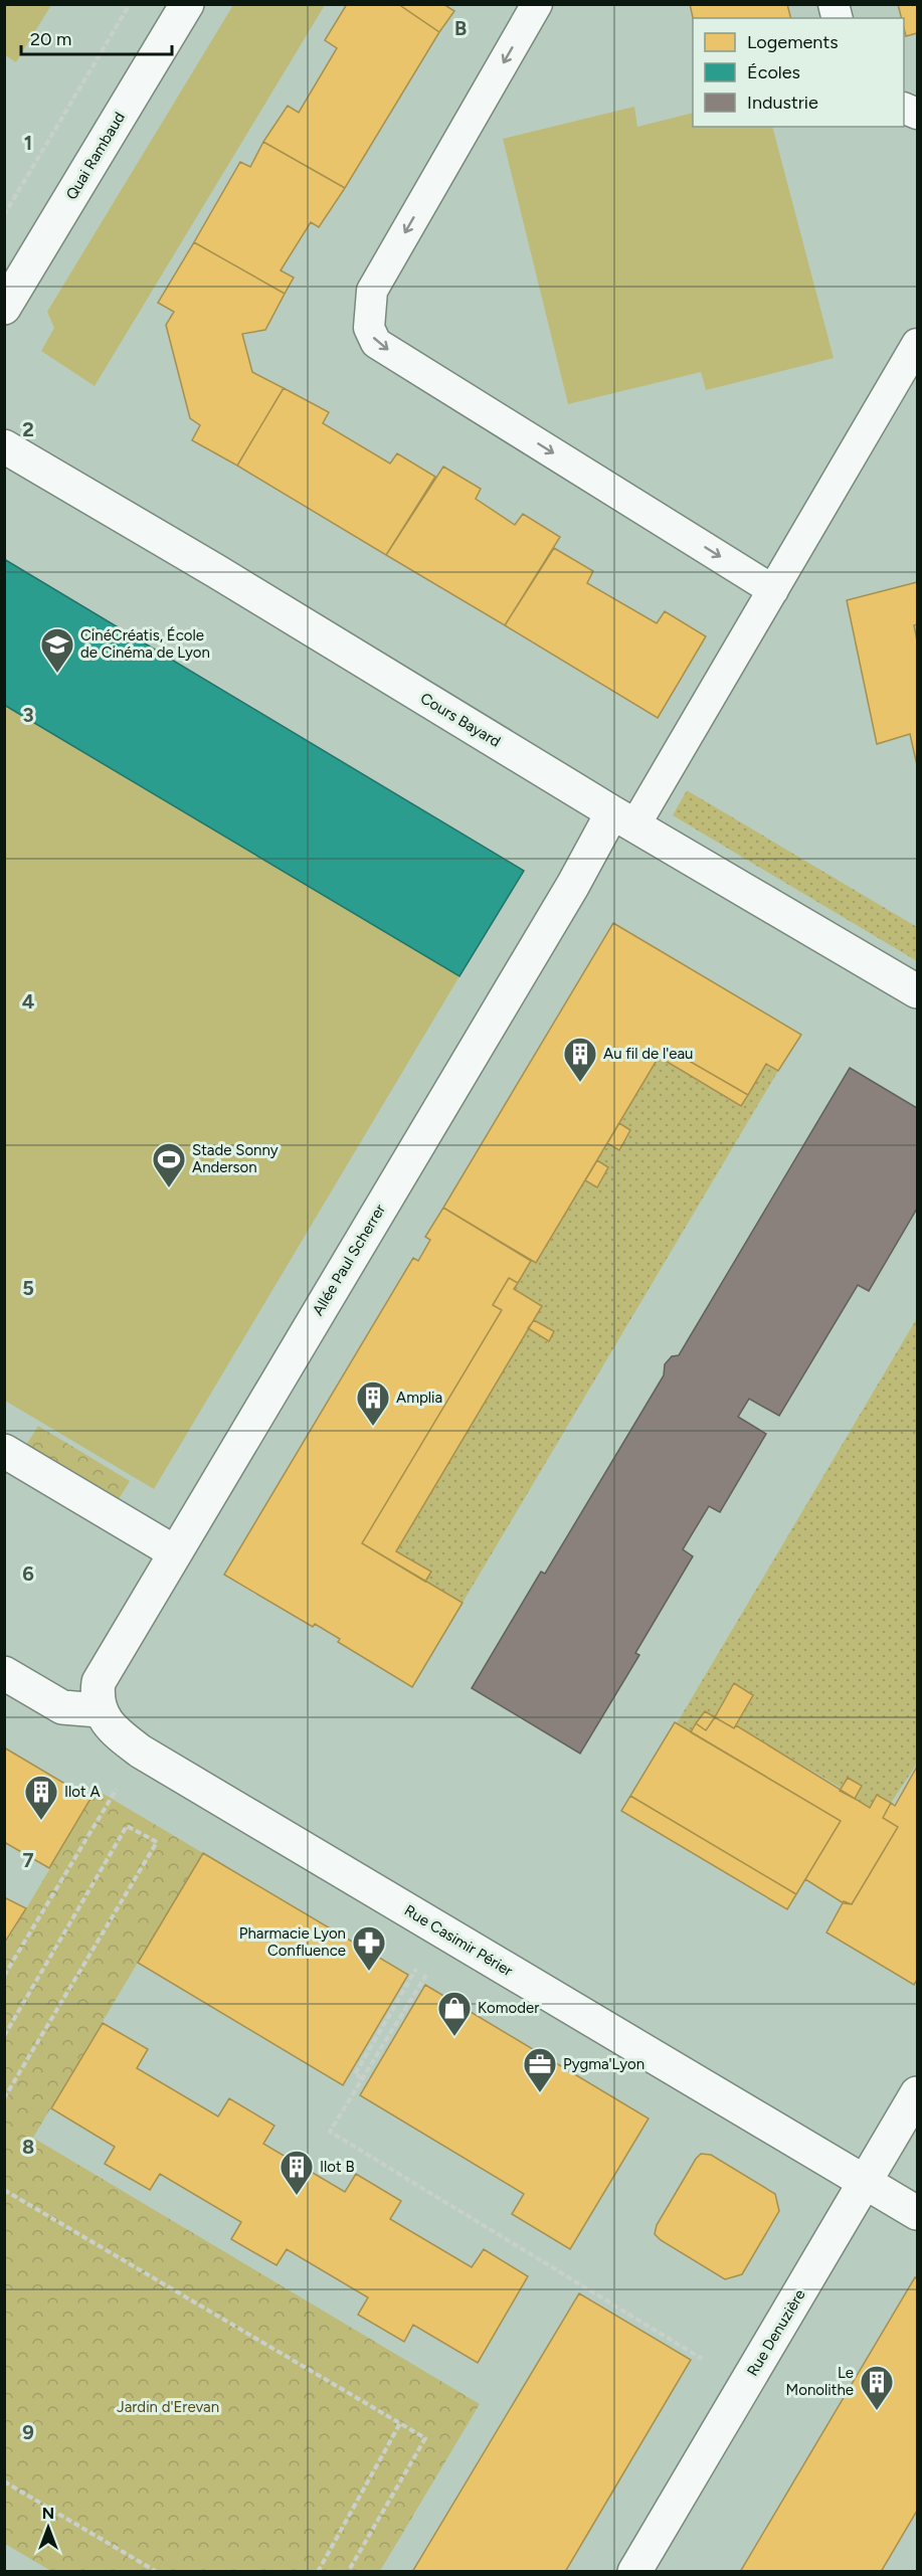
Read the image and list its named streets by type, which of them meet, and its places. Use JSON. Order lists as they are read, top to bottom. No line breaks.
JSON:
{"streets":{"street":["Quai Rambaud","Cours Bayard","Allée Paul Scherrer","Rue Casimir Périer","Rue Denuzière"]},"crossings":[["Cours Bayard","Allée Paul Scherrer"],["Allée Paul Scherrer","Rue Casimir Périer"],["Rue Casimir Périer","Rue Denuzière"]],"parks":["Jardin d'Erevan"],"places":{"school or university":["CinéCréatis, École de Cinéma de Lyon"],"building":["Au fil de l'eau","Amplia","Ilot A","Ilot B","Le Monolithe"],"sports":["Stade Sonny Anderson"],"pharmacy":["Pharmacie Lyon Confluence"],"shop":["Komoder"],"office":["Pygma'Lyon"]},"legend":["Logements","Écoles","Industrie"],"scale_bar":"20 m","north":"top","grid":{"columns":["B"],"rows":["1","2","3","4","5","6","7","8","9"]}}
